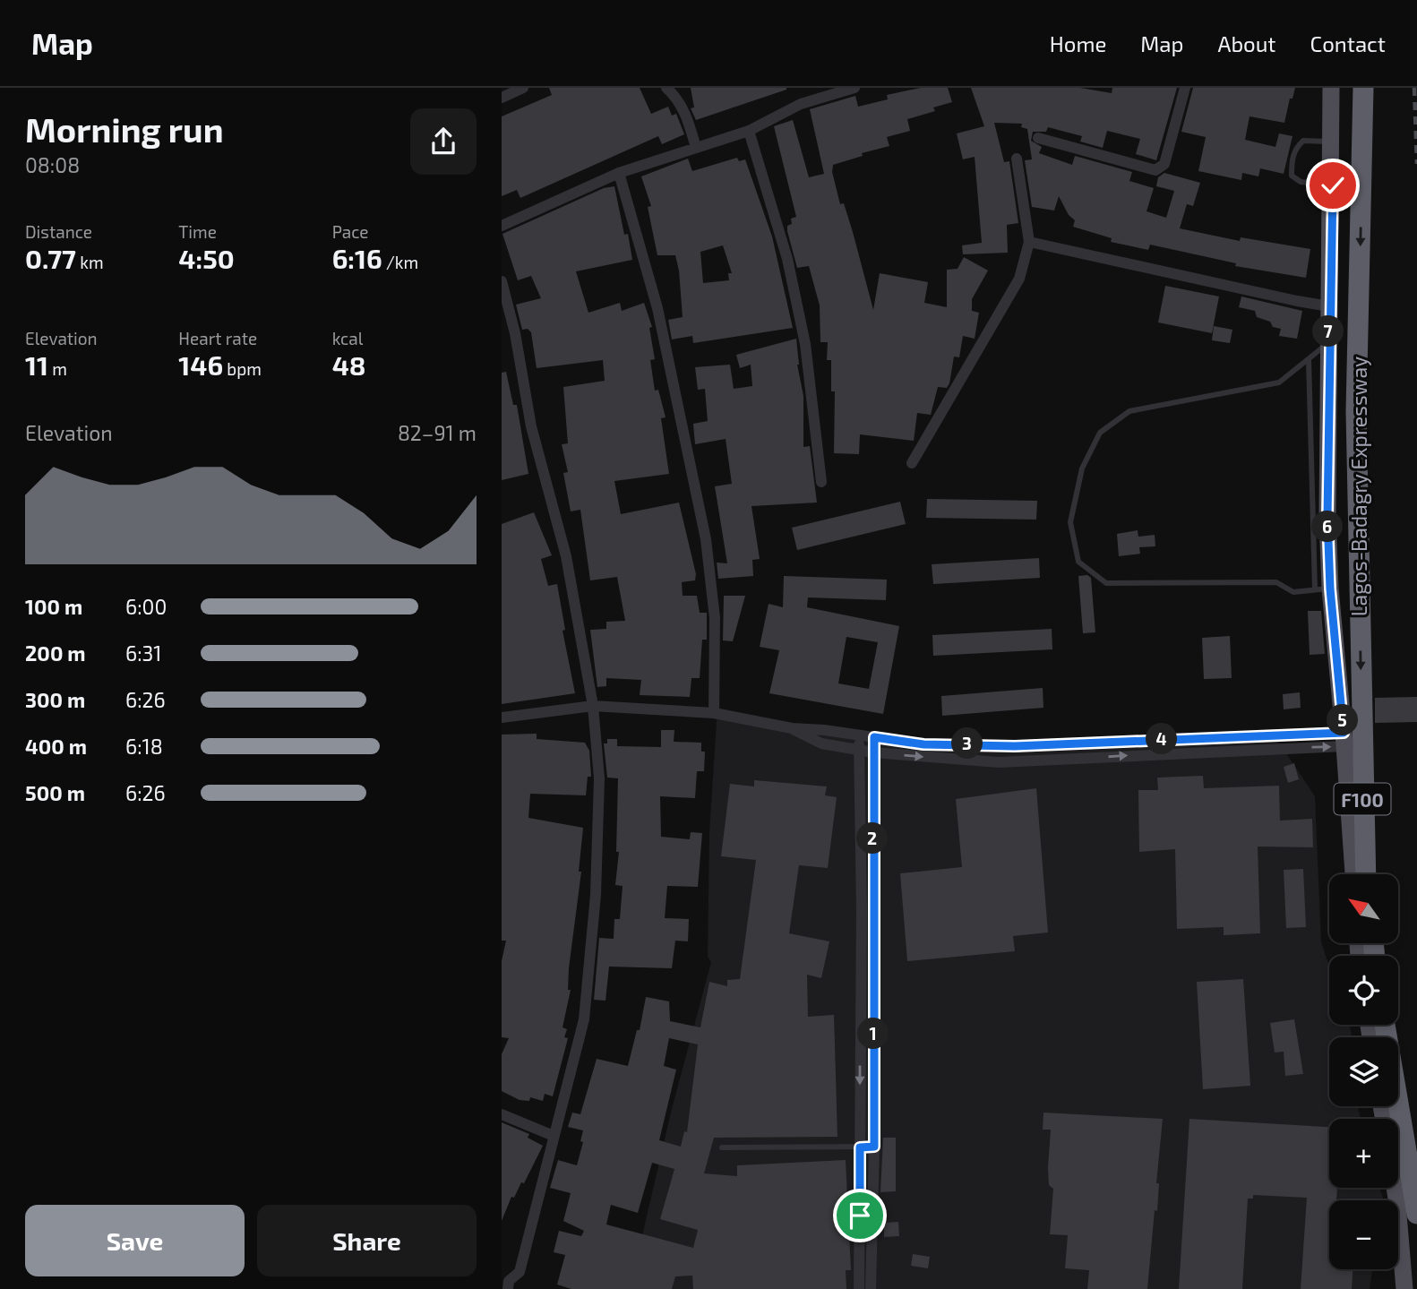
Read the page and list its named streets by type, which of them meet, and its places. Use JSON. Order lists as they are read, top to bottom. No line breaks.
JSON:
{"streets":{"highway":["Lagos-Badagry Expressway","F100"]},"north":"top left","page":{"header":"Map","nav":["Home","Map","About","Contact"],"heading":["Morning run","08:08"],"stats":[["Distance","0.77 km"],["Time","4:50"],["Pace","6:16 /km"],["Elevation","11 m"],["Heart rate","146 bpm"],["kcal","48"]],"pins":["7","6","5","4","3","2","1"],"chart":["Elevation","82–91 m"],"list":[{"name":"100 m","note":"6:00"},{"name":"200 m","note":"6:31"},{"name":"300 m","note":"6:26"},{"name":"400 m","note":"6:18"},{"name":"500 m","note":"6:26"}],"map_buttons":["+","−"],"buttons":["Save","Share"]}}
